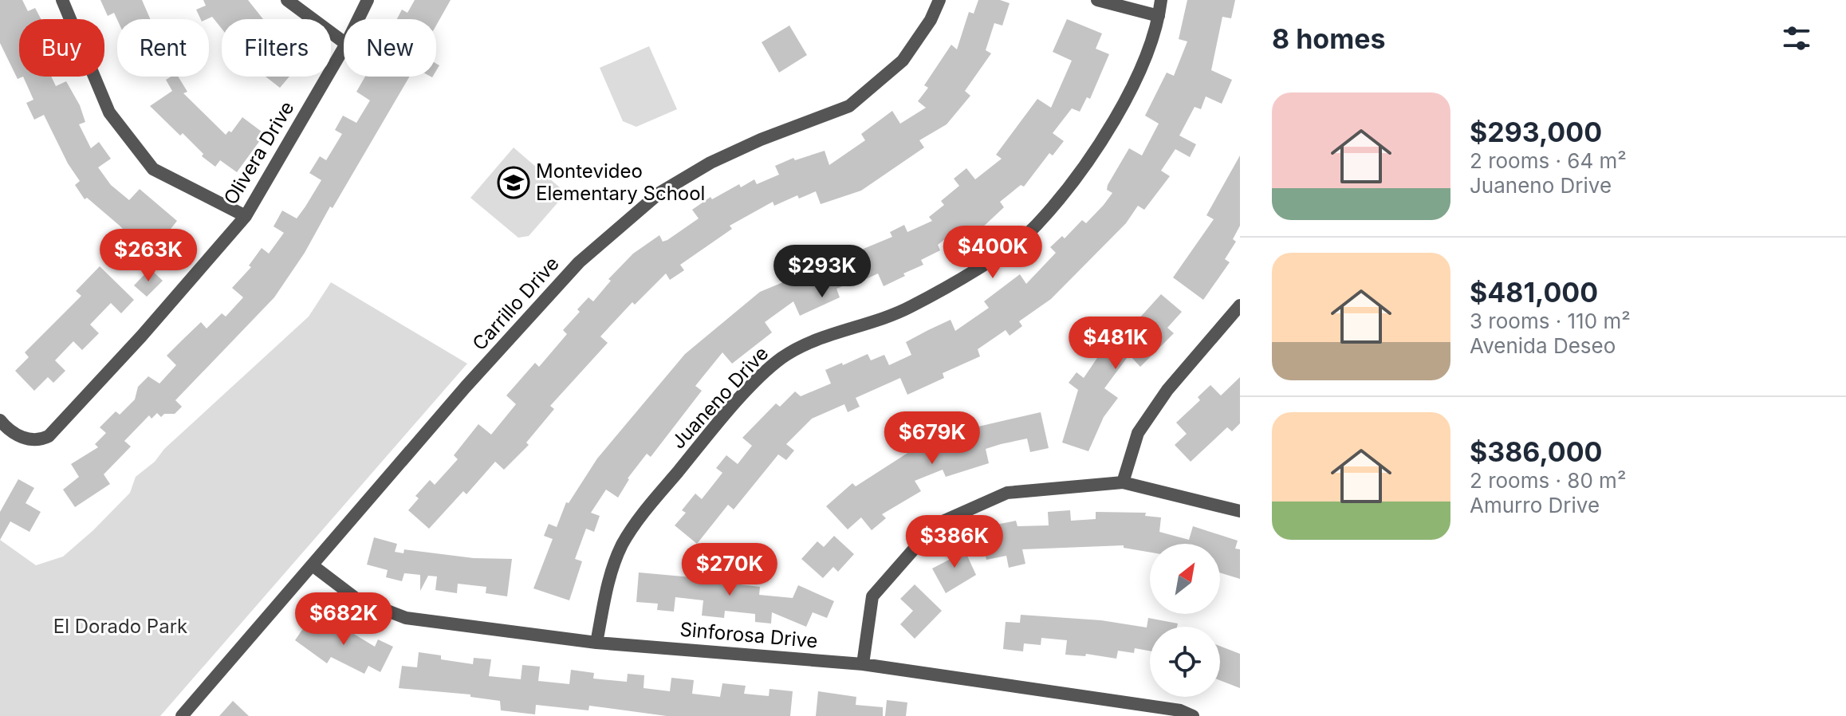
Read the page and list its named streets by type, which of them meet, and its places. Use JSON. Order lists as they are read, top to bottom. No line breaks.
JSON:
{"streets":{"street":["Olivera Drive","Carrillo Drive","Juaneno Drive","Sinforosa Drive"]},"crossings":[["Carrillo Drive","Sinforosa Drive"],["Juaneno Drive","Sinforosa Drive"]],"parks":["El Dorado Park"],"places":{"school or university":["Montevideo Elementary School"]},"north":"top right","page":{"heading":"8 homes","chip":["Buy","Rent","Filters","New"],"list":[{"name":"$293,000","note":"2 rooms · 64 m² · Juaneno Drive"},{"name":"$481,000","note":"3 rooms · 110 m² · Avenida Deseo"},{"name":"$386,000","note":"2 rooms · 80 m² · Amurro Drive"}],"price":["$400K","$263K","$293K","$481K","$679K","$386K","$270K","$682K"]}}
